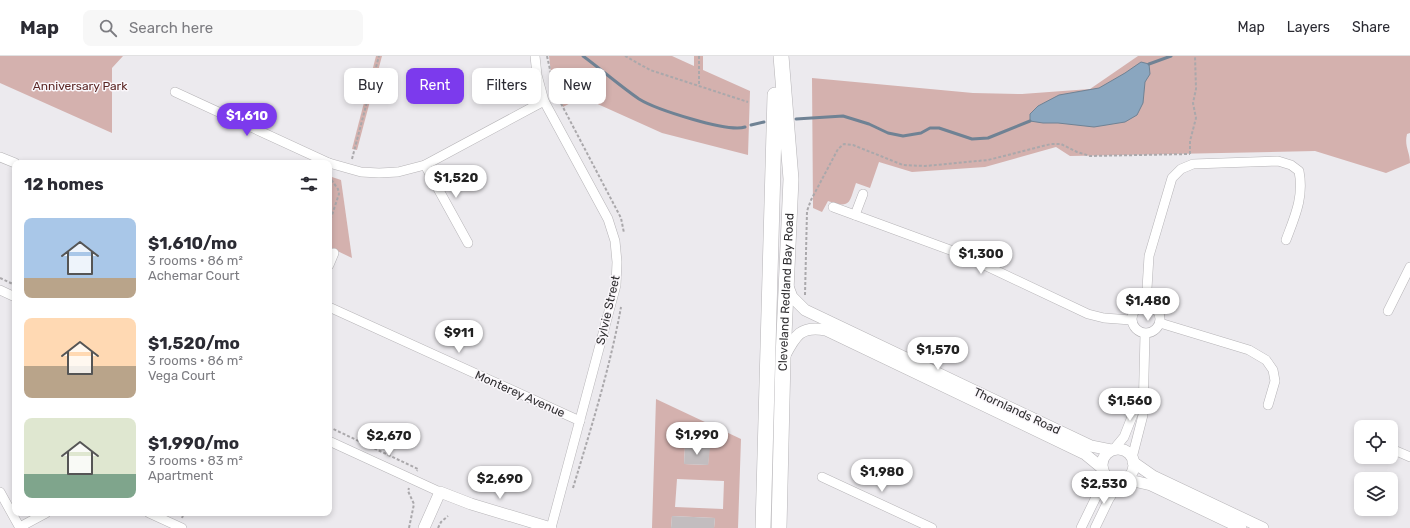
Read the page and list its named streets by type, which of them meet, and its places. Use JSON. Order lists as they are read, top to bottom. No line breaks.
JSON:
{"streets":{"highway":["Cleveland Redland Bay Road"],"street":["Sylvie Street","Monterey Avenue","Thornlands Road"]},"crossings":[["Cleveland Redland Bay Road","Thornlands Road"],["Sylvie Street","Monterey Avenue"]],"parks":["Anniversary Park"],"page":{"header":"Map","search":"Search here","nav":["Map","Layers","Share"],"chip":["Buy","Rent","Filters","New"],"price":["$1,610","$1,520","$1,300","$1,480","$911","$1,570","$1,560","$1,990","$2,670","$1,980","$2,690","$2,530"],"heading":"12 homes","list":[{"name":"$1,610/mo","note":"3 rooms · 86 m² · Achemar Court"},{"name":"$1,520/mo","note":"3 rooms · 86 m² · Vega Court"},{"name":"$1,990/mo","note":"3 rooms · 83 m² · Apartment"}]}}
